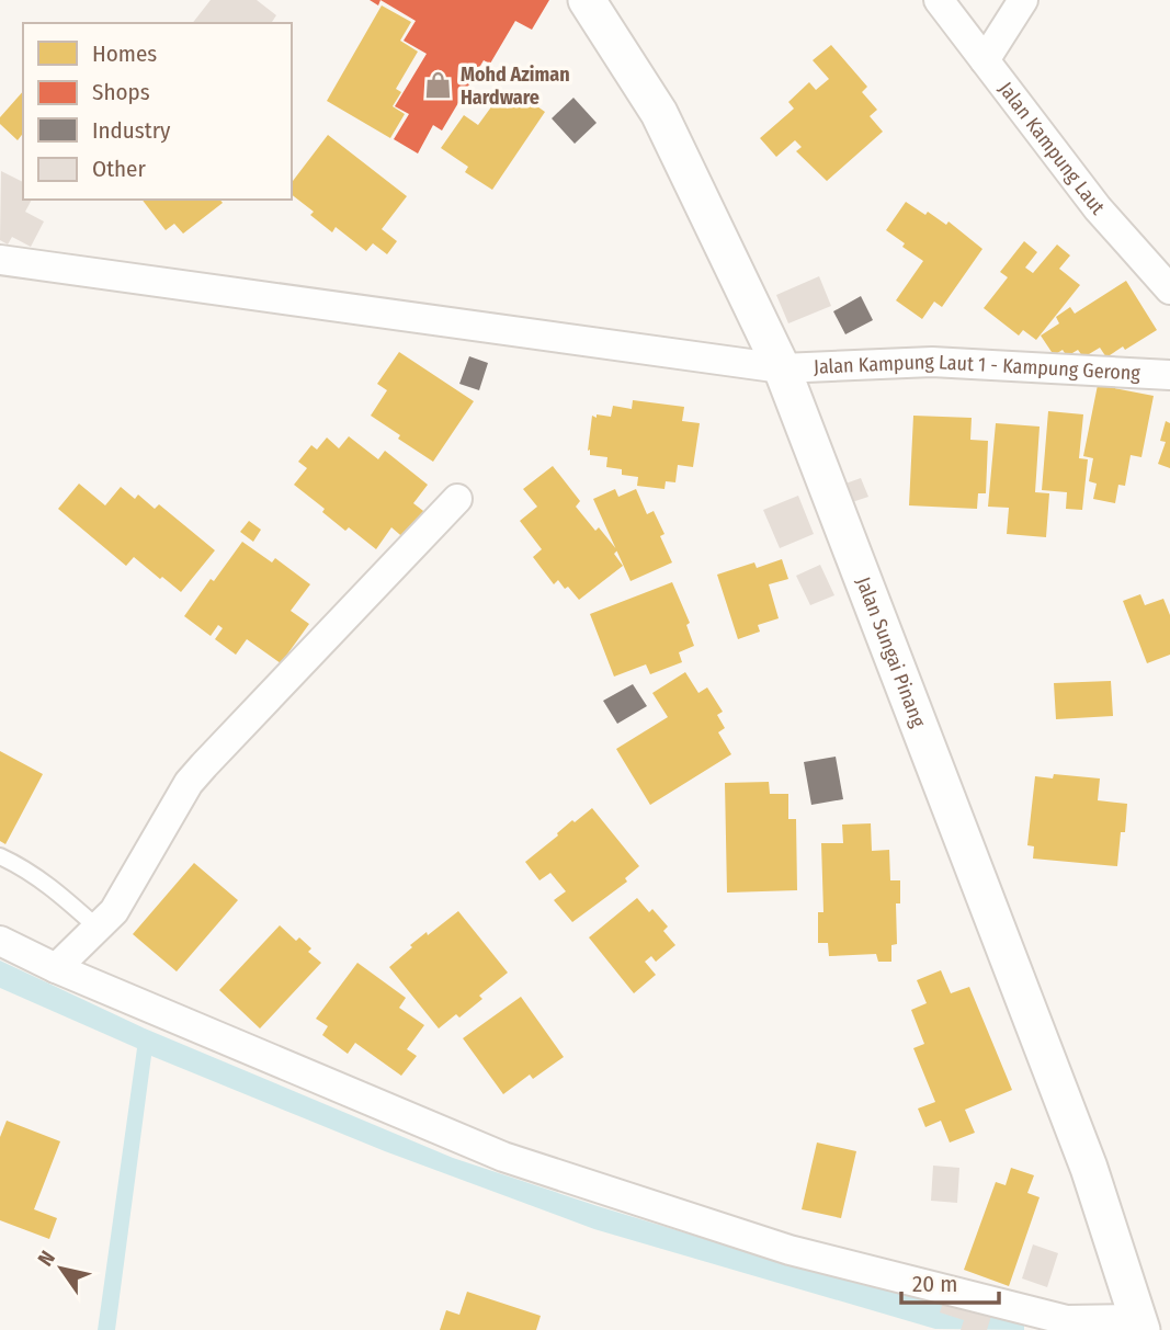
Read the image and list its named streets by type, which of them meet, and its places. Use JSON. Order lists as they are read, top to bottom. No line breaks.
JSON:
{"streets":{"street":["Jalan Kampung Laut","Jalan Kampung Laut 1 - Kampung Gerong","Jalan Sungai Pinang"]},"crossings":[["Jalan Kampung Laut 1 - Kampung Gerong","Jalan Sungai Pinang"]],"places":{"shop":["Mohd Aziman Hardware"]},"legend":["Homes","Shops","Industry","Other"],"scale_bar":"20 m","north":"top left"}
